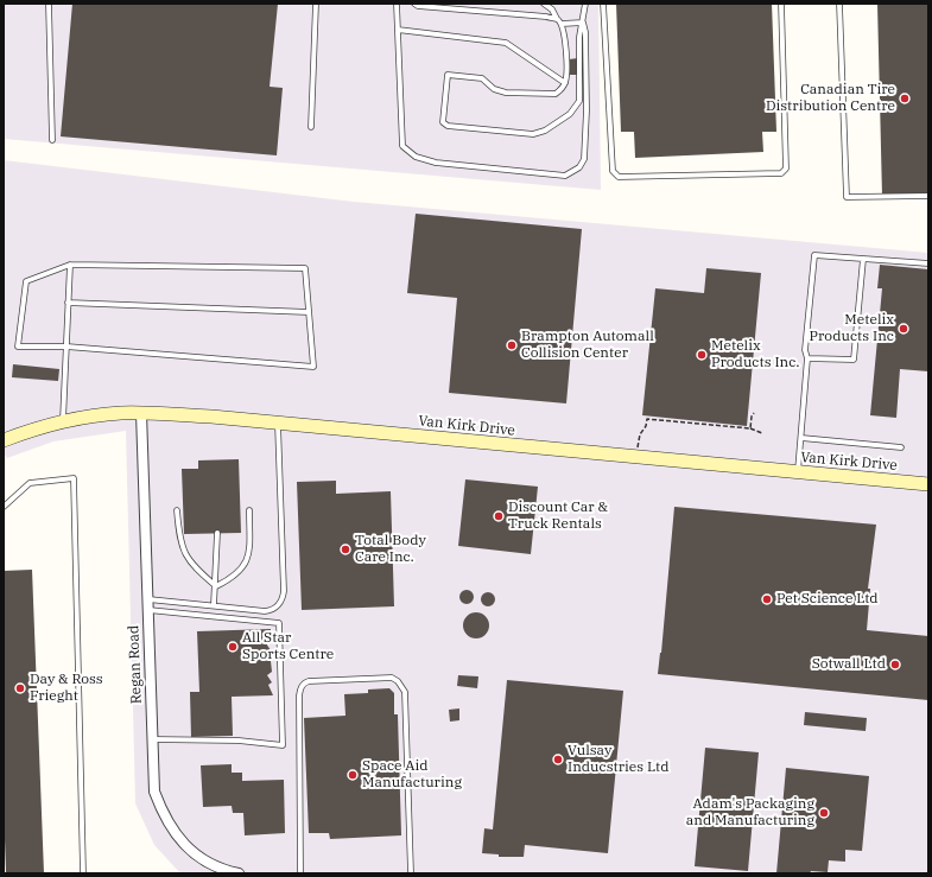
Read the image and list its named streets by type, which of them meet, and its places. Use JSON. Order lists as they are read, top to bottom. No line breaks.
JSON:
{"streets":{"street":["Van Kirk Drive","Regan Road"]},"crossings":[["Van Kirk Drive","Regan Road"]],"places":["Canadian Tire Distribution Centre","Metelix Products Inc","Brampton Automall Collision Center","Metelix Products Inc.","Discount Car & Truck Rentals","Total Body Care Inc.","Pet Science Ltd","All Star Sports Centre","Sotwall Ltd","Day & Ross Frieght","Vulsay Inducstries Ltd","Space Aid Manufacturing","Adam's Packaging and Manufacturing"]}
